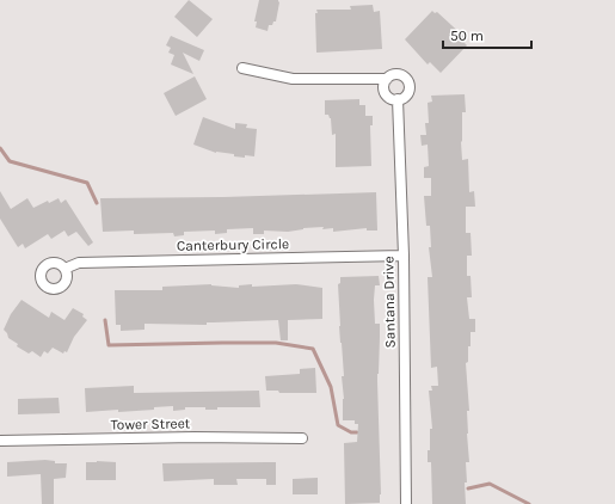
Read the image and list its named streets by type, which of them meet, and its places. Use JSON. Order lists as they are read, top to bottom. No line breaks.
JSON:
{"streets":{"street":["Canterbury Circle","Santana Drive","Tower Street"]},"crossings":[["Canterbury Circle","Santana Drive"]],"scale_bar":"50 m"}
